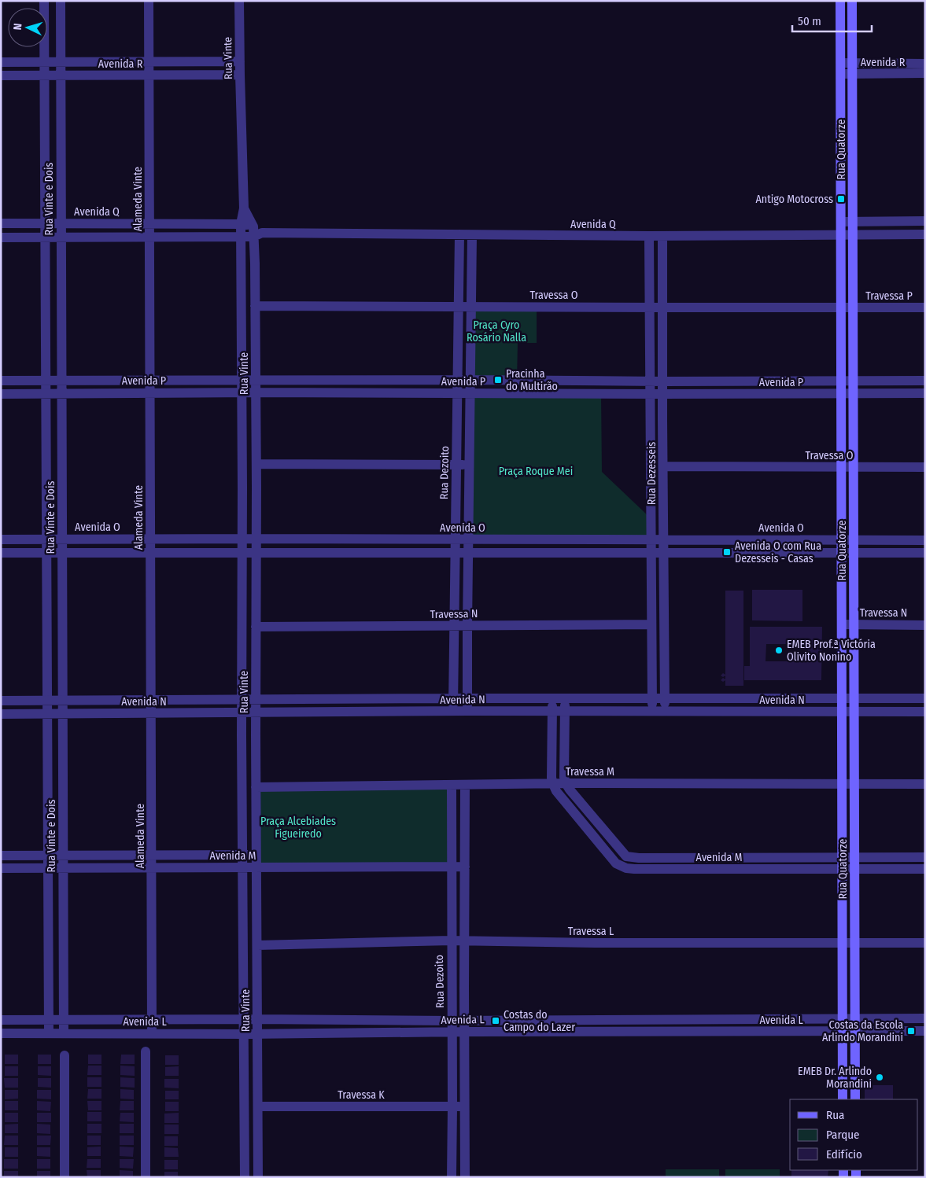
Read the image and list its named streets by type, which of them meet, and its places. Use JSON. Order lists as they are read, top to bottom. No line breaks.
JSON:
{"streets":{"street":["Rua Vinte","Avenida R","Rua Quatorze","Rua Vinte e Dois","Alameda Vinte","Avenida Q","Travessa O","Travessa P","Avenida P","Rua Dezoito","Rua Dezesseis","Avenida O","Travessa N","Avenida N","Travessa M","Avenida M","Travessa L","Avenida L","Travessa K"]},"crossings":[["Rua Vinte","Avenida R"],["Rua Vinte","Avenida Q"],["Rua Vinte","Travessa O"],["Rua Vinte","Avenida P"],["Rua Vinte","Avenida O"],["Rua Vinte","Travessa N"],["Rua Vinte","Avenida N"],["Rua Vinte","Travessa M"],["Rua Vinte","Avenida M"],["Rua Vinte","Travessa L"],["Rua Vinte","Avenida L"],["Rua Vinte","Travessa K"],["Avenida R","Rua Quatorze"],["Avenida R","Rua Vinte e Dois"],["Avenida R","Alameda Vinte"],["Rua Quatorze","Avenida Q"],["Rua Quatorze","Travessa O"],["Rua Quatorze","Travessa P"],["Rua Quatorze","Avenida P"],["Rua Quatorze","Avenida O"],["Rua Quatorze","Travessa N"],["Rua Quatorze","Avenida N"],["Rua Quatorze","Travessa M"],["Rua Quatorze","Avenida M"],["Rua Quatorze","Travessa L"],["Rua Quatorze","Avenida L"],["Rua Vinte e Dois","Avenida Q"],["Rua Vinte e Dois","Avenida P"],["Rua Vinte e Dois","Avenida O"],["Rua Vinte e Dois","Avenida N"],["Rua Vinte e Dois","Avenida M"],["Rua Vinte e Dois","Avenida L"],["Alameda Vinte","Avenida Q"],["Alameda Vinte","Avenida P"],["Alameda Vinte","Avenida O"],["Alameda Vinte","Avenida N"],["Alameda Vinte","Avenida M"],["Alameda Vinte","Avenida L"],["Avenida Q","Rua Dezoito"],["Avenida Q","Rua Dezesseis"],["Travessa O","Travessa P"],["Travessa O","Rua Dezoito"],["Travessa O","Rua Dezesseis"],["Avenida P","Rua Dezoito"],["Avenida P","Rua Dezesseis"],["Rua Dezoito","Avenida O"],["Rua Dezoito","Travessa N"],["Rua Dezoito","Avenida N"],["Rua Dezoito","Travessa M"],["Rua Dezoito","Avenida M"],["Rua Dezoito","Travessa L"],["Rua Dezoito","Avenida L"],["Rua Dezoito","Travessa K"],["Rua Dezesseis","Avenida O"],["Rua Dezesseis","Travessa N"],["Rua Dezesseis","Avenida N"]],"parks":["Praça Cyro Rosário Nalla","Praça Roque Mei","Praça Alcebiades Figueiredo"],"places":{"transit":["Antigo Motocross","Pracinha do Multirão","Avenida O com Rua Dezesseis - Casas","Costas do Campo do Lazer","Costas da Escola Arlindo Morandini"],"other":["EMEB Prof.ª Victória Olivito Nonino","EMEB Dr. Arlindo Morandini"]},"legend":["Rua","Parque","Edifício"],"scale_bar":"50 m","north":"left"}
